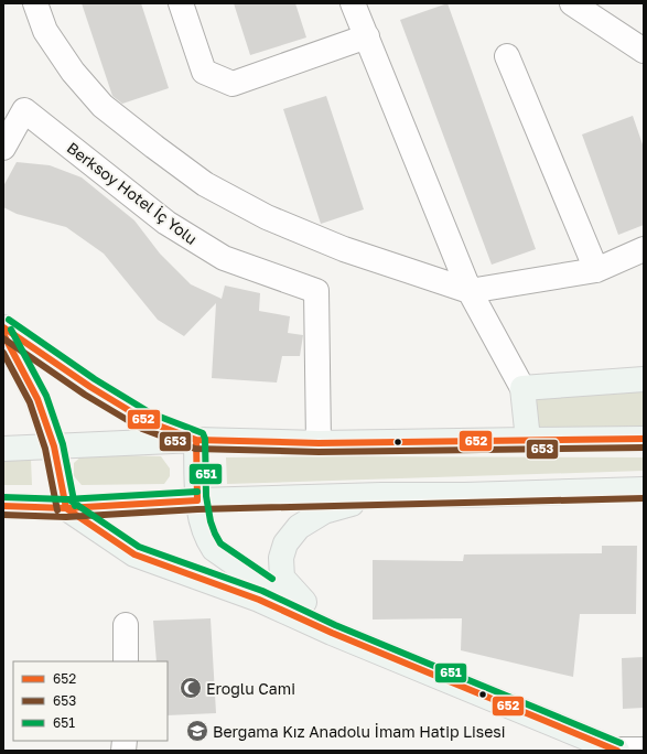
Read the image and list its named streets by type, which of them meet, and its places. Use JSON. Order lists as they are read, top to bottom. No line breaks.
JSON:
{"streets":{"street":["Berksoy Hotel İç Yolu"]},"places":{"mosque":["Eroğlu Cami"],"school or university":["Bergama Kız Anadolu İmam Hatip Lisesi"]},"lines":["transit line 651","transit line 652","transit line 653"],"legend":["652","653","651"]}
